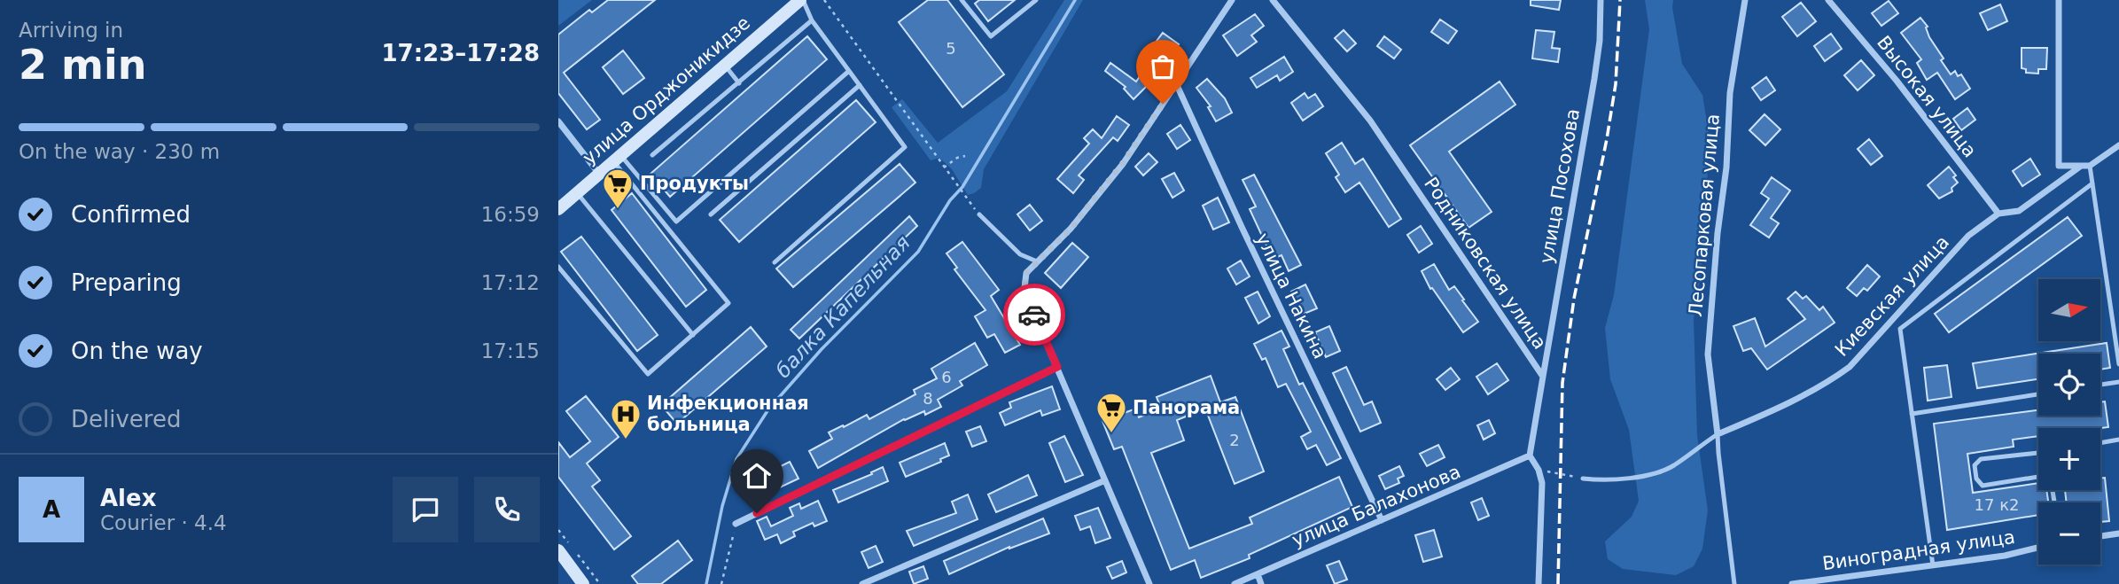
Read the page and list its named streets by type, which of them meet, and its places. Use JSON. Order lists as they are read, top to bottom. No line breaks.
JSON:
{"streets":{"main road":["улица Орджоникидзе"],"street":["Высокая улица","улица Посохова","Лесопарковая улица","Родниковская улица","улица Накина","Киевская улица","улица Балахонова","Виноградная улица"]},"crossings":[["Высокая улица","Киевская улица"],["улица Посохова","Родниковская улица"],["Лесопарковая улица","Киевская улица"],["Родниковская улица","улица Балахонова"],["улица Накина","улица Балахонова"]],"water":["балка Капельная"],"places":{"supermarket":["Продукты","Панорама"],"hospital":["Инфекционная больница"]},"house_numbers":["5","6","8","2","17 к2"],"north":"right","page":{"heading":["2 min","Arriving in","17:23–17:28"],"panel":["Alex","Courier · 4.4"],"bar":"On the way · 230 m","list":[["Confirmed","16:59"],["Preparing","17:12"],["On the way","17:15"],"Delivered"],"map_buttons":["+","−"],"round":"A"}}
